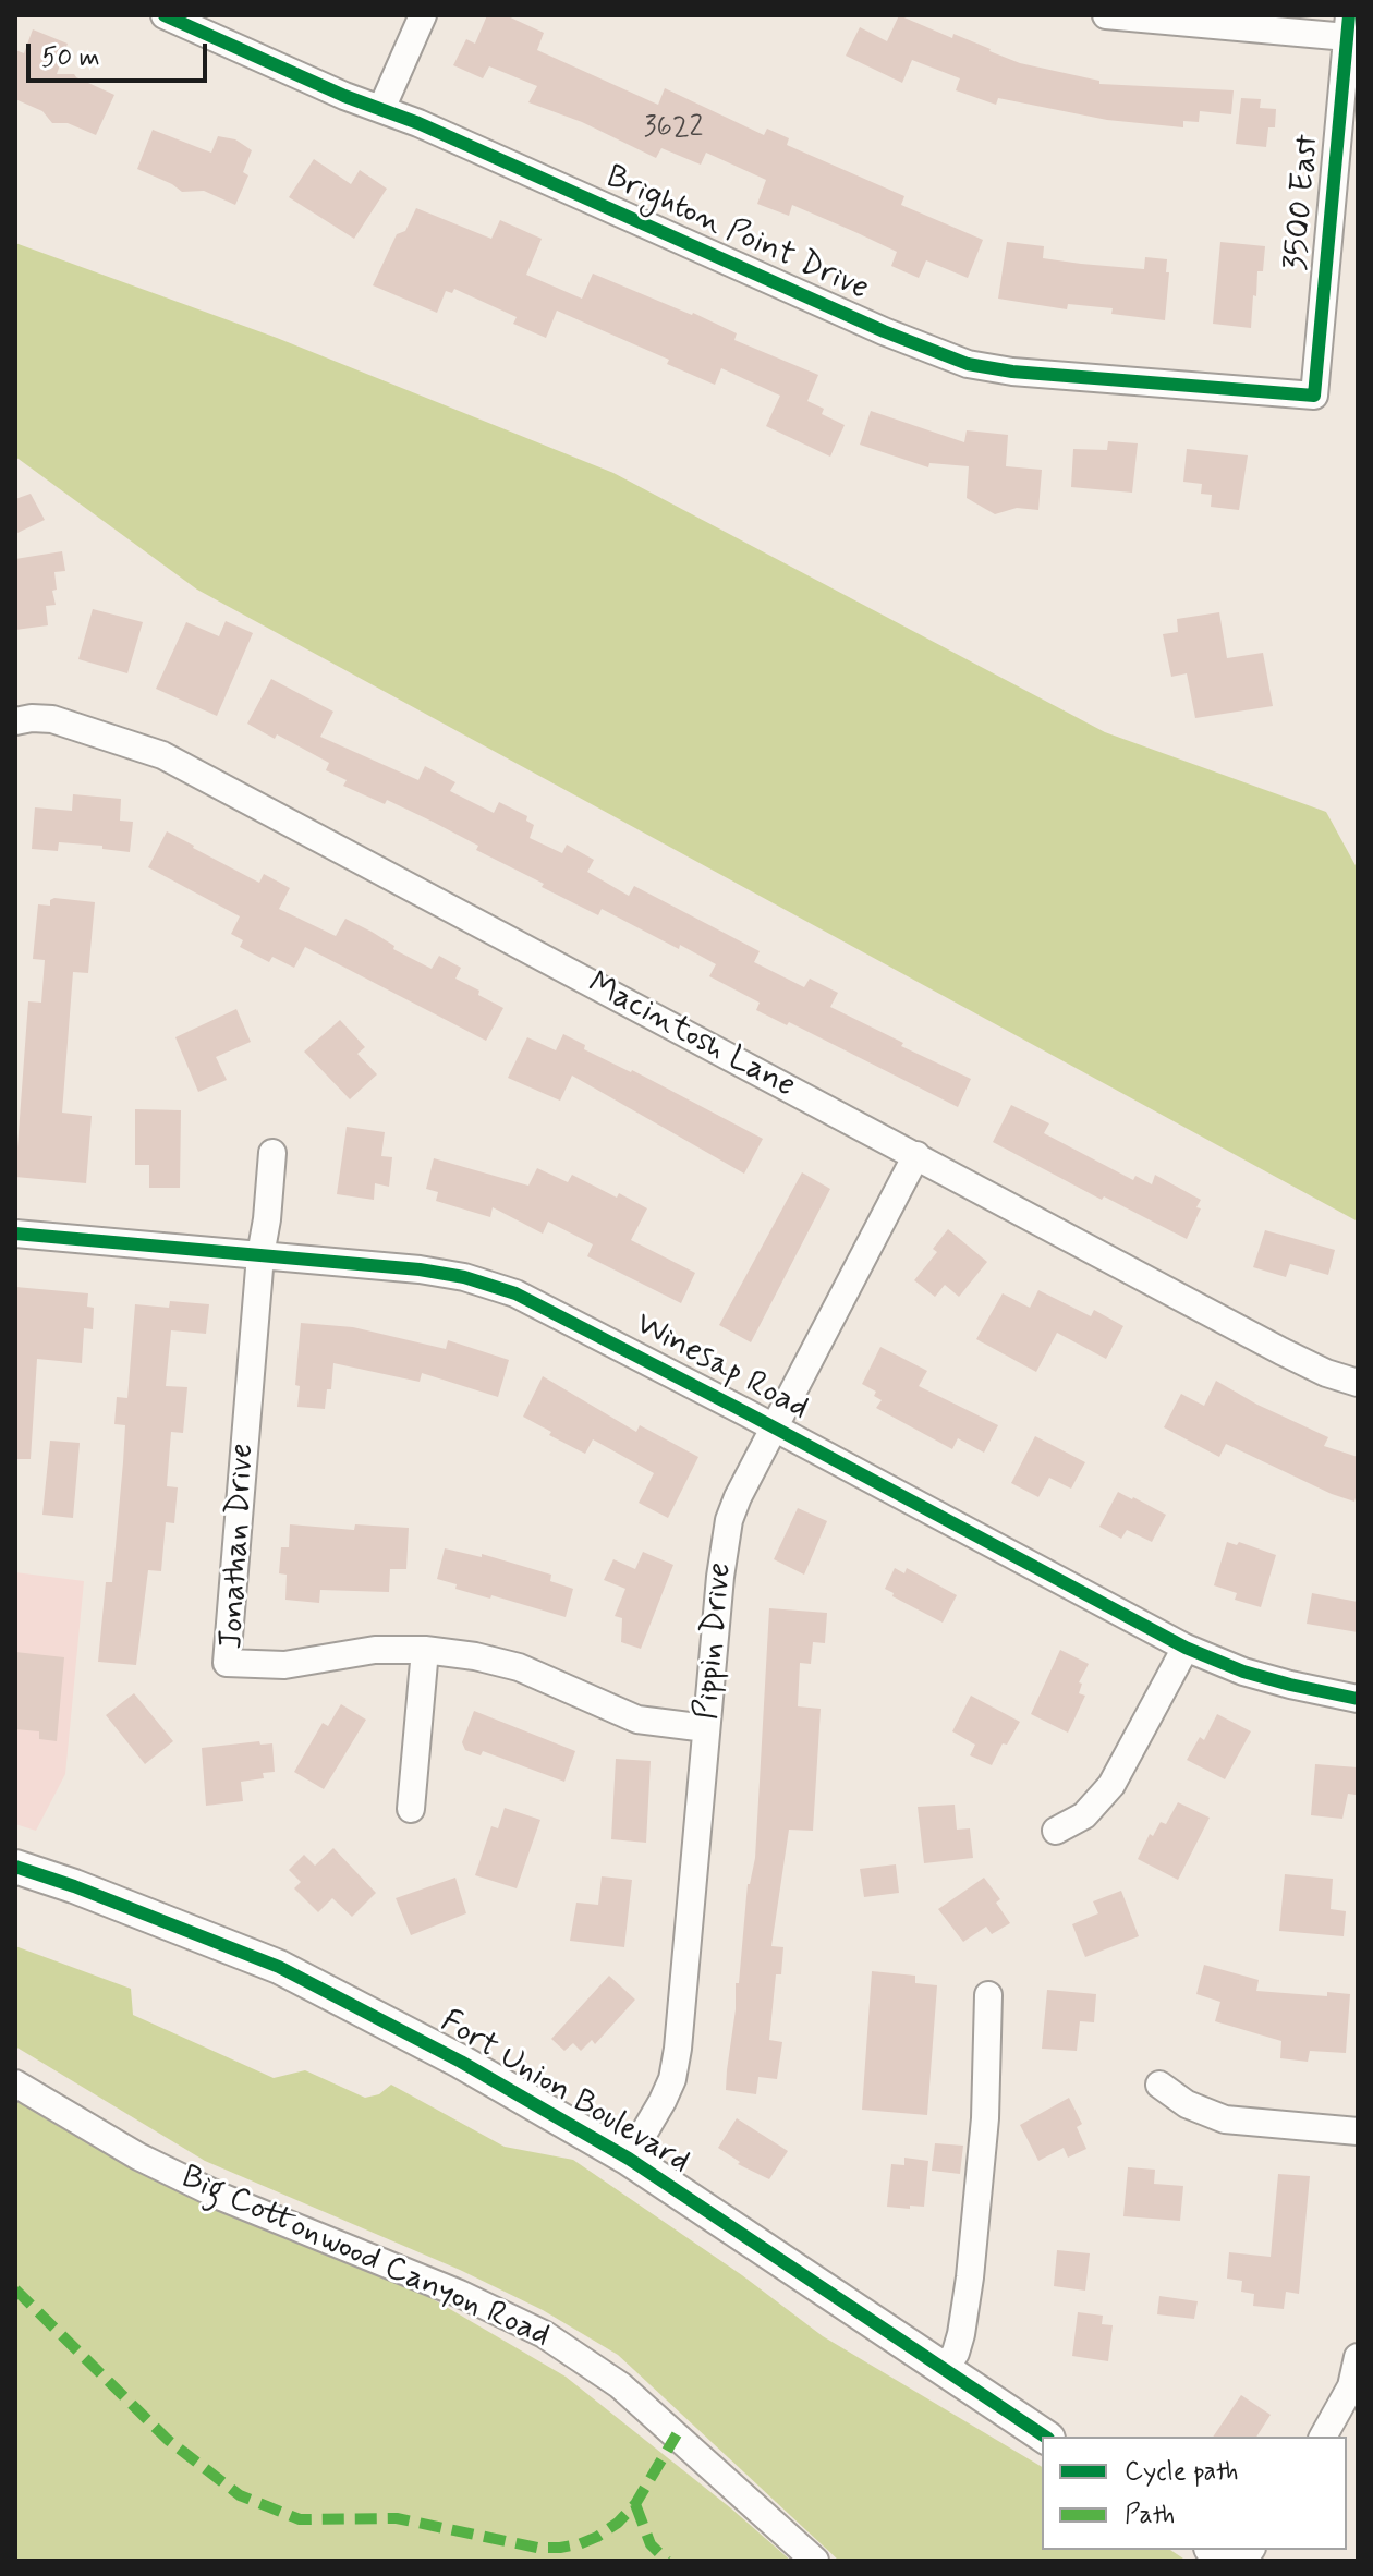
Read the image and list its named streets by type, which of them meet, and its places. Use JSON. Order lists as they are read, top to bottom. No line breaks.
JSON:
{"streets":{"main road":["Fort Union Boulevard"],"street":["3500 East","Brighton Point Drive","Macintosh Lane","Winesap Road","Jonathan Drive","Pippin Drive","Big Cottonwood Canyon Road"]},"crossings":[["3500 East","Brighton Point Drive"],["Macintosh Lane","Pippin Drive"],["Winesap Road","Jonathan Drive"],["Winesap Road","Pippin Drive"],["Jonathan Drive","Pippin Drive"],["Pippin Drive","Fort Union Boulevard"]],"house_numbers":["3622"],"legend":["Cycle path","Path"],"scale_bar":"50 m"}
